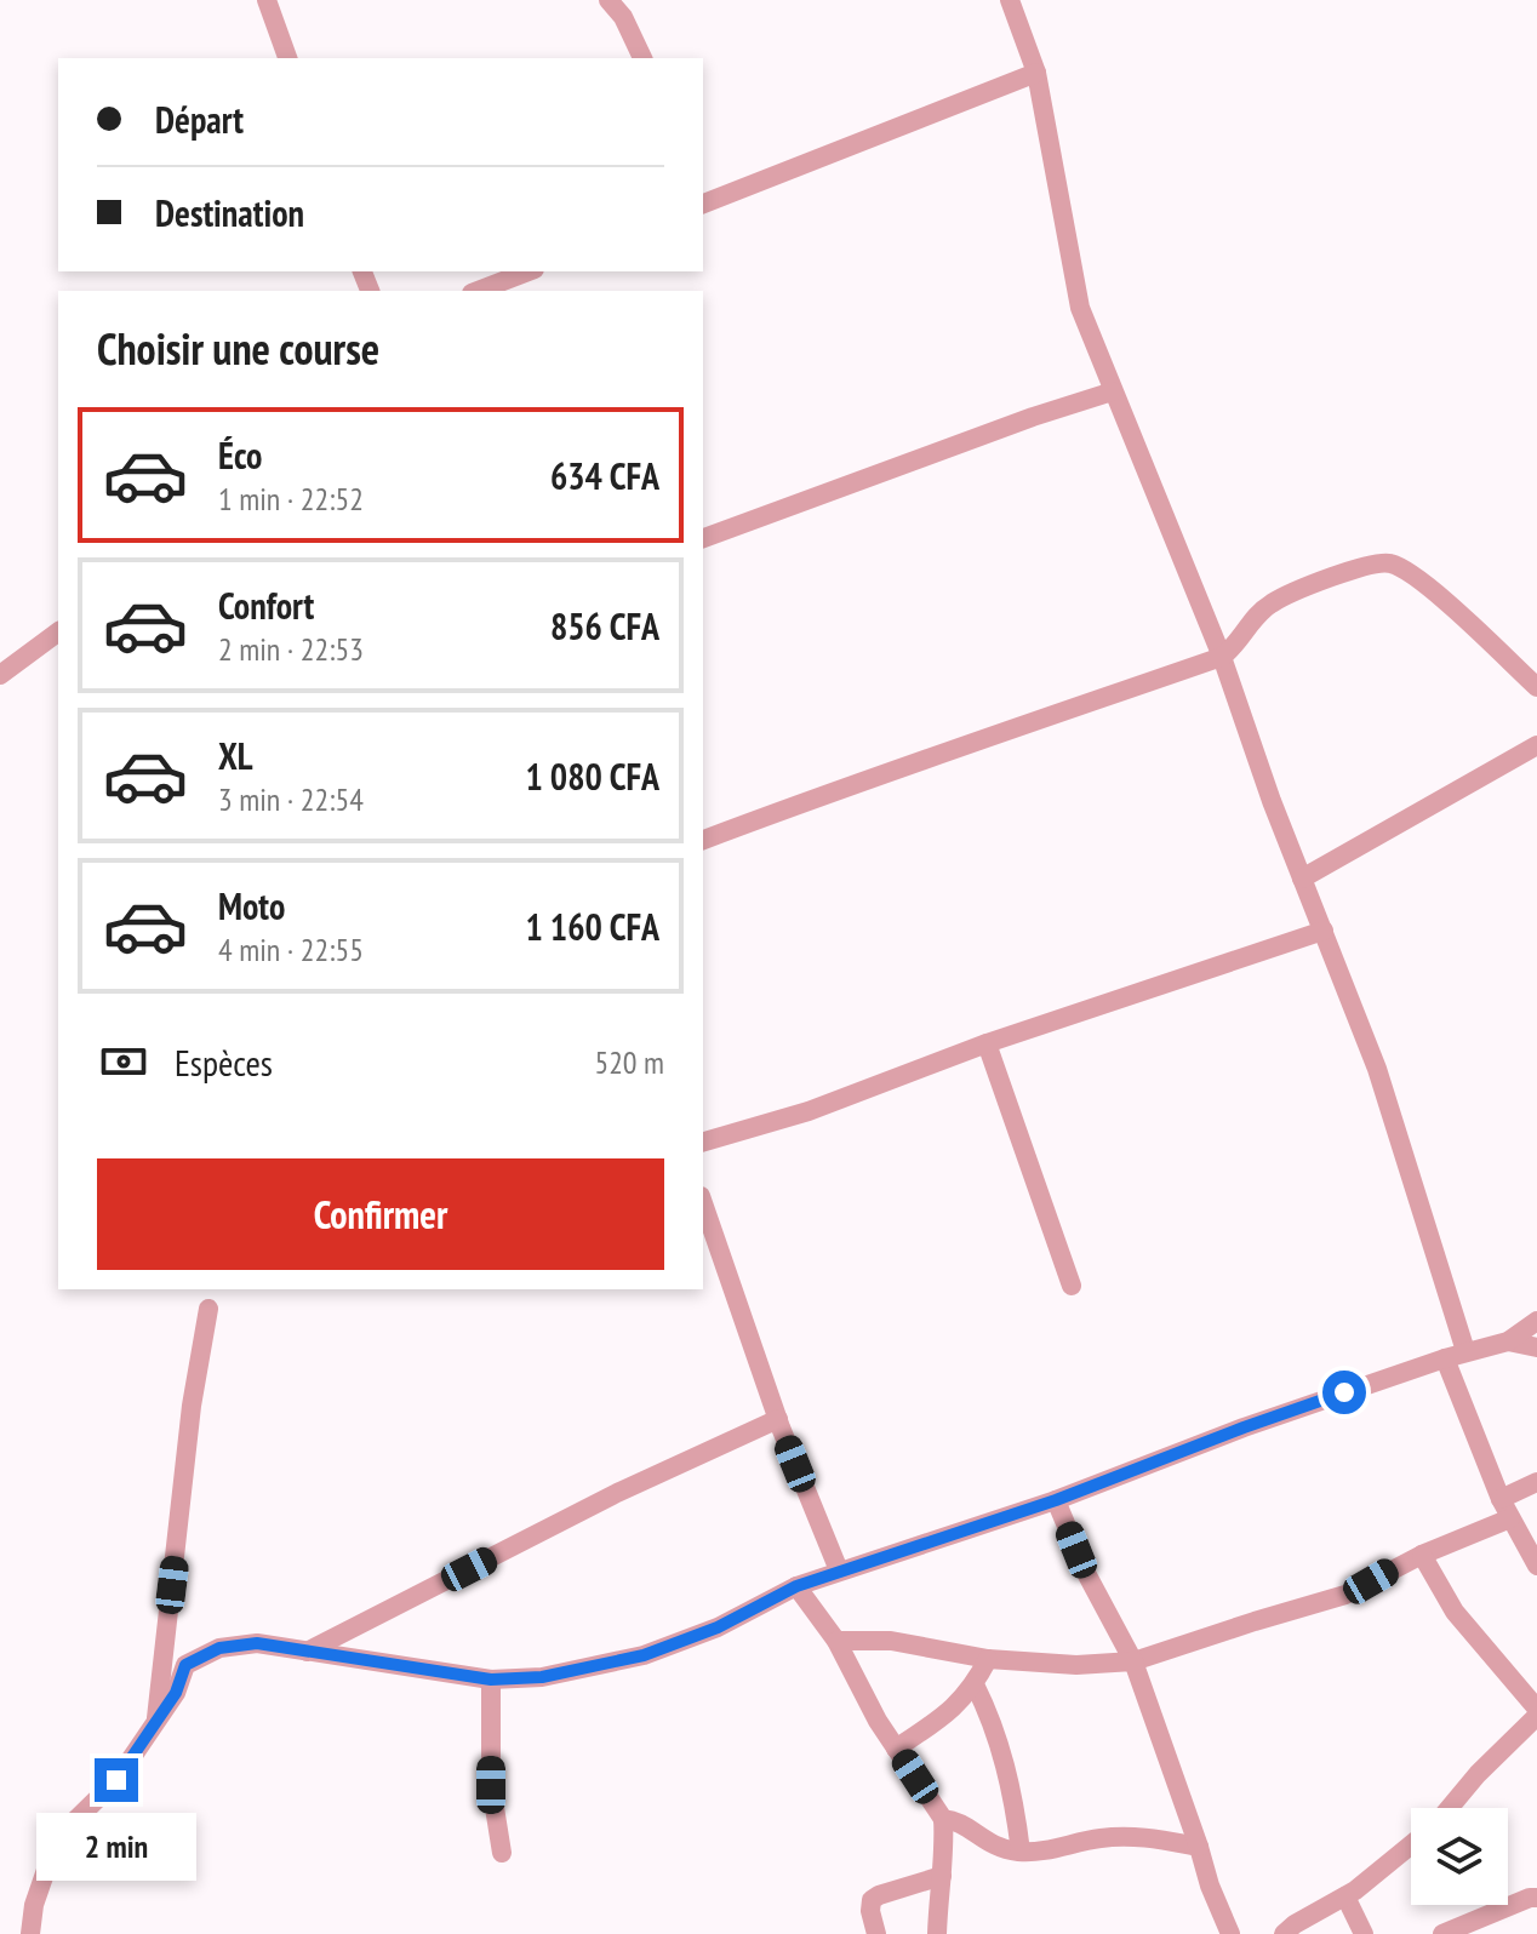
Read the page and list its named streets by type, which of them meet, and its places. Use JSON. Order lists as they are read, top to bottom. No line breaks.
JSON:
{"page":{"banner":["Départ","Destination"],"heading":"Choisir une course","list":[{"name":"Éco","note":"1 min · 22:52","value":"634 CFA"},{"name":"Confort","note":"2 min · 22:53","value":"856 CFA"},{"name":"XL","note":"3 min · 22:54","value":"1 080 CFA"},{"name":"Moto","note":"4 min · 22:55","value":"1 160 CFA"}],"pay":["Espèces","520 m"],"buttons":"Confirmer","bubble":"2 min"}}
